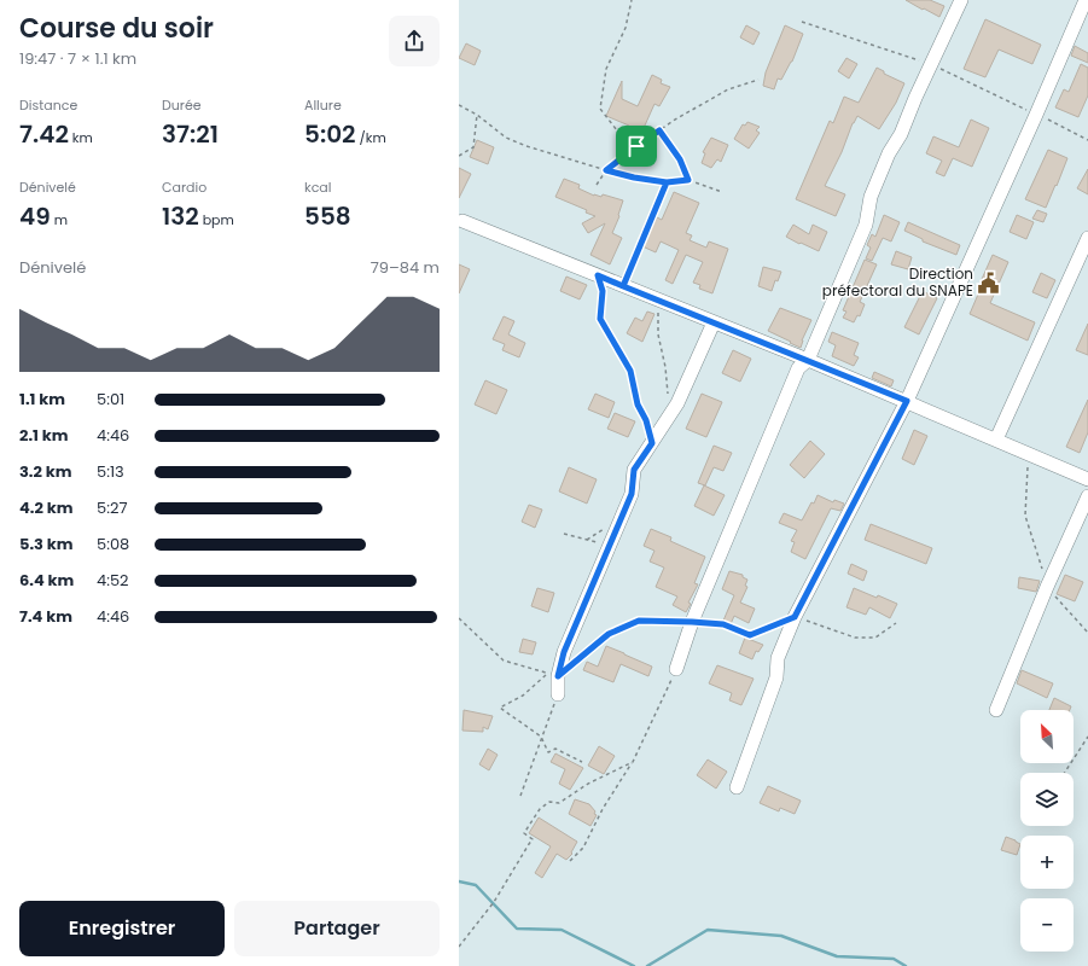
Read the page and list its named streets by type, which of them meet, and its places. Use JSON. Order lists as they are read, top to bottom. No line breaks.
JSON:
{"places":{"public building":["Direction préfectoral du SNAPE"]},"north":"top left","page":{"heading":["Course du soir","19:47 · 7 × 1.1 km"],"stats":[["Distance","7.42 km"],["Durée","37:21"],["Allure","5:02 /km"],["Dénivelé","49 m"],["Cardio","132 bpm"],["kcal","558"]],"chart":["Dénivelé","79–84 m"],"list":[{"name":"1.1 km","note":"5:01"},{"name":"2.1 km","note":"4:46"},{"name":"3.2 km","note":"5:13"},{"name":"4.2 km","note":"5:27"},{"name":"5.3 km","note":"5:08"},{"name":"6.4 km","note":"4:52"},{"name":"7.4 km","note":"4:46"}],"map_buttons":["+","−"],"buttons":["Enregistrer","Partager"]}}
